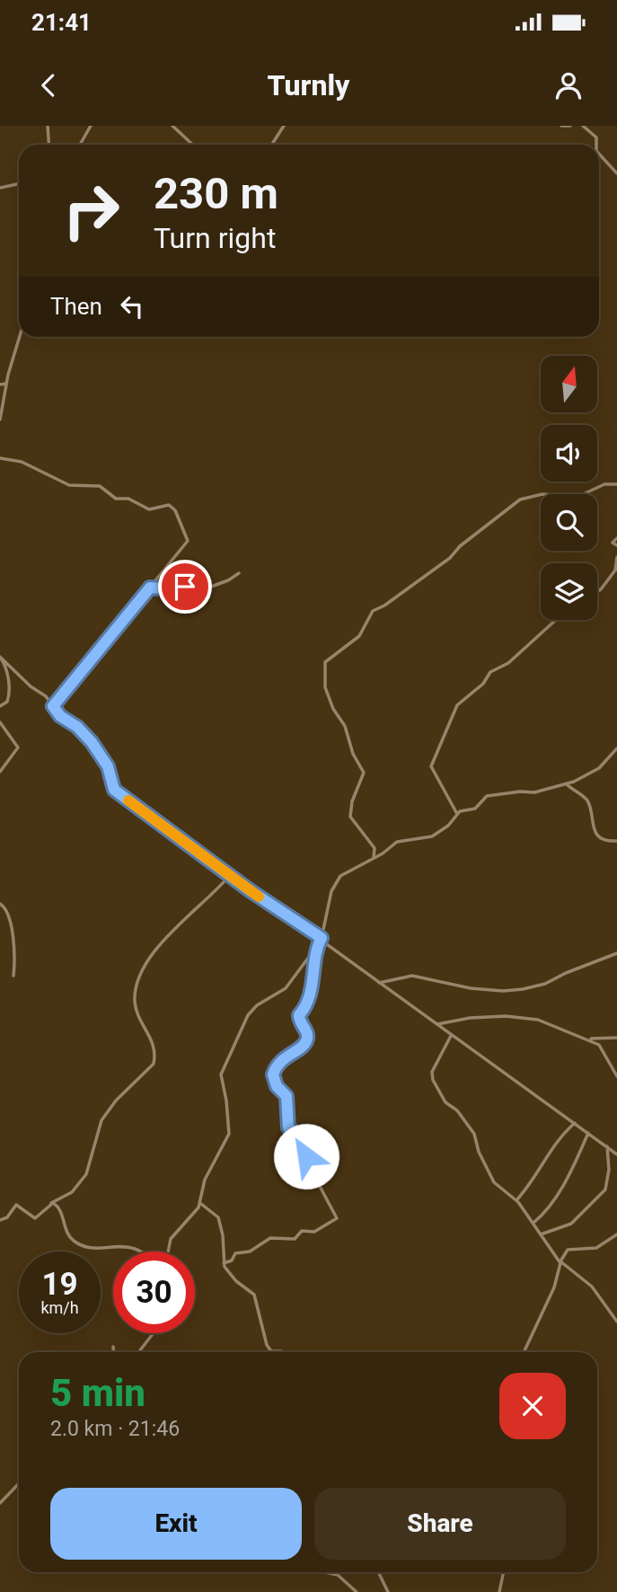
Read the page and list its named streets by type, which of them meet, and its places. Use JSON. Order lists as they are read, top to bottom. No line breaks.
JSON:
{"north":"top","page":{"status":"21:41","header":"Turnly","turn":["230 m","Turn right"],"then":"Then","speed":"19 km/h","limit":"30","heading":["5 min","2.0 km · 21:46"],"buttons":["Exit","Share"]}}
